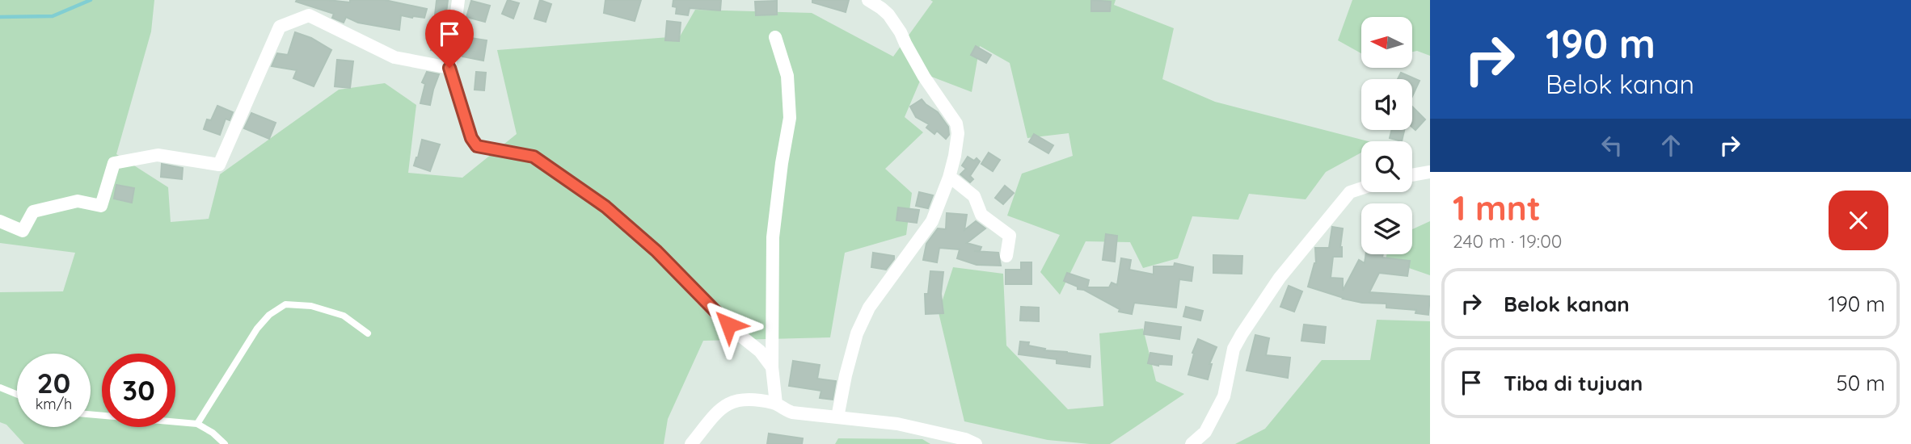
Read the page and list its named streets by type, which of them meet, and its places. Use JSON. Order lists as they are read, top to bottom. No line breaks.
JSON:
{"north":"left","page":{"turn":["190 m","Belok kanan"],"heading":["1 mnt","240 m · 19:00"],"list":[{"name":"Belok kanan","value":"190 m"},{"name":"Tiba di tujuan","value":"50 m"}],"speed":"20 km/h","limit":"30"}}
